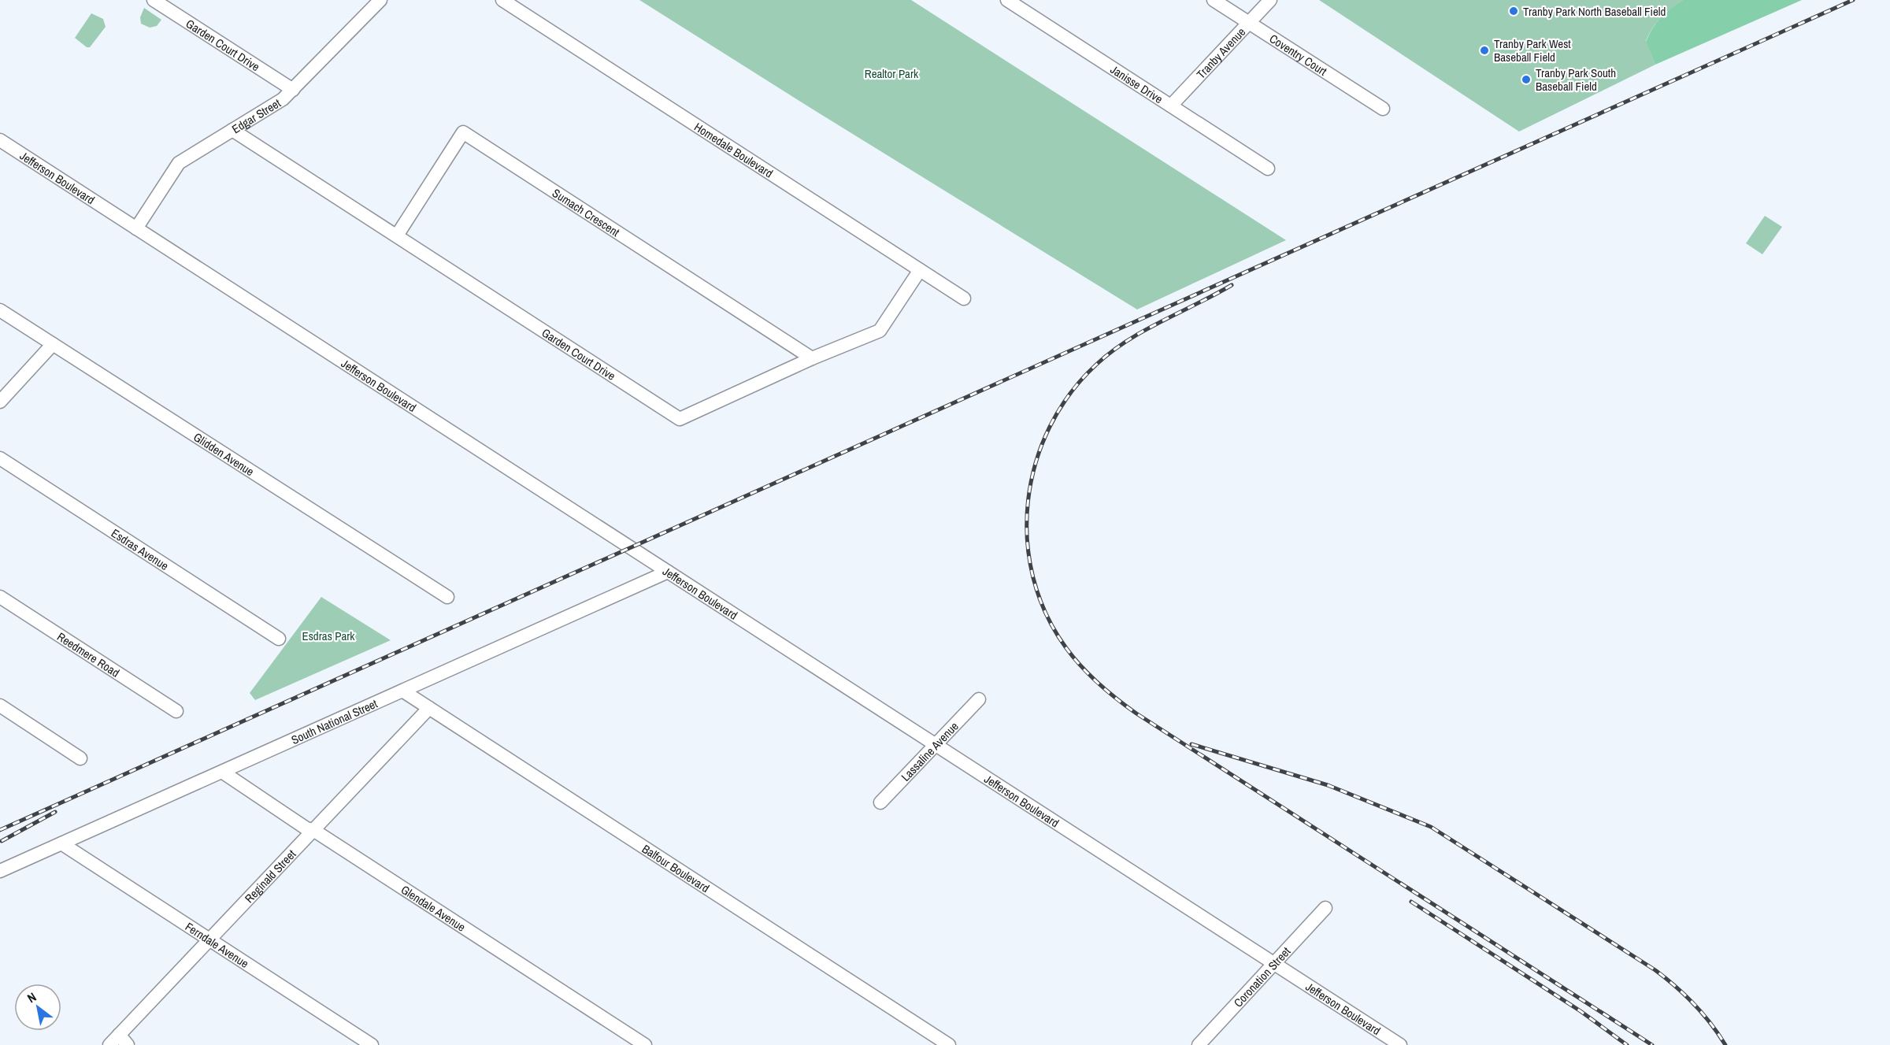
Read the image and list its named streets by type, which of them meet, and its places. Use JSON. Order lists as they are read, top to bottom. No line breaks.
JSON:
{"streets":{"street":["Garden Court Drive","Tranby Avenue","Coventry Court","Janisse Drive","Edgar Street","Homedale Boulevard","Jefferson Boulevard","Sumach Crescent","Glidden Avenue","Esdras Avenue","Reedmere Road","South National Street","Lassaline Avenue","Balfour Boulevard","Reginald Street","Glendale Avenue","Ferndale Avenue","Coronation Street"]},"crossings":[["Garden Court Drive","Edgar Street"],["Garden Court Drive","Homedale Boulevard"],["Garden Court Drive","Sumach Crescent"],["Tranby Avenue","Coventry Court"],["Tranby Avenue","Janisse Drive"],["Edgar Street","Jefferson Boulevard"],["Jefferson Boulevard","South National Street"],["Jefferson Boulevard","Lassaline Avenue"],["Jefferson Boulevard","Coronation Street"],["South National Street","Balfour Boulevard"],["South National Street","Glendale Avenue"],["South National Street","Ferndale Avenue"],["Balfour Boulevard","Reginald Street"],["Reginald Street","Glendale Avenue"],["Reginald Street","Ferndale Avenue"]],"parks":["Realtor Park","Esdras Park"],"places":["Tranby Park North Baseball Field","Tranby Park West Baseball Field","Tranby Park South Baseball Field"],"north":"top left"}
